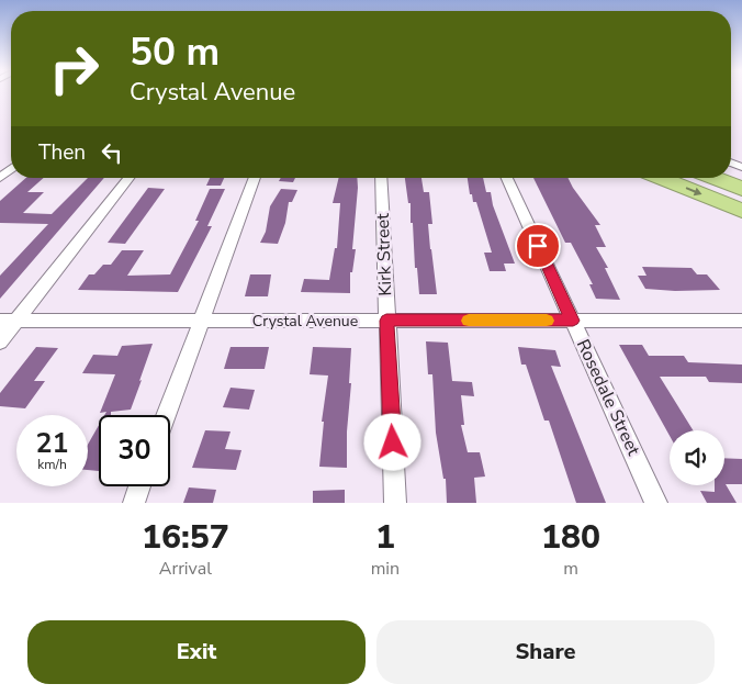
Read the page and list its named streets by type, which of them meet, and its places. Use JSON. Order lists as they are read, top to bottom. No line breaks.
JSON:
{"streets":{"street":["Kirk Street","Crystal Avenue","Rosedale Street"]},"crossings":[["Kirk Street","Crystal Avenue"],["Crystal Avenue","Rosedale Street"]],"page":{"turn":["50 m","Crystal Avenue"],"then":"Then","speed":"21 km/h","limit":"30","eta":["16:57","Arrival","1","min","180","m"],"buttons":["Exit","Share"]}}
